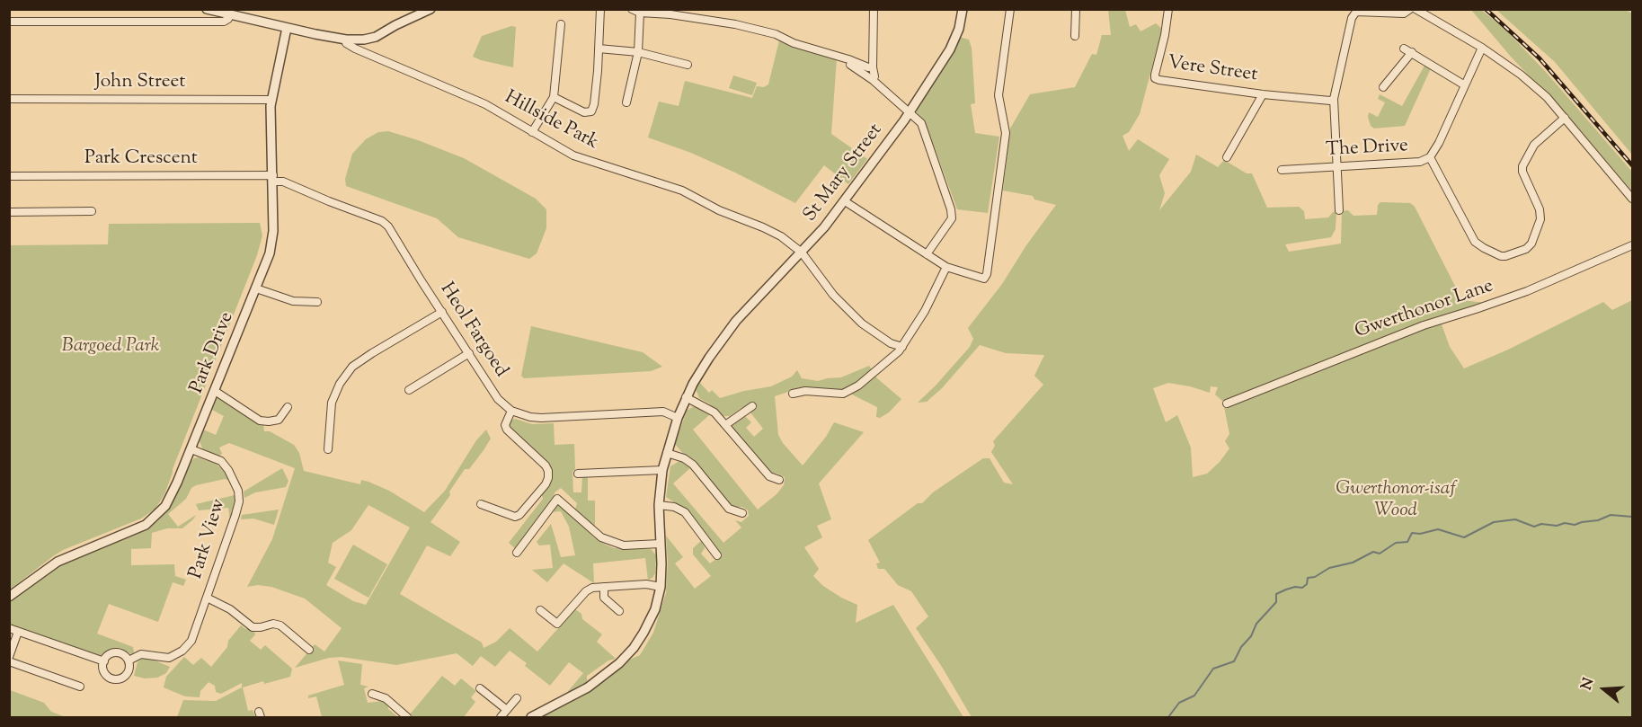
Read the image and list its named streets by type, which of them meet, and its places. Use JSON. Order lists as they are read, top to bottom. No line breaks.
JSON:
{"streets":{"street":["Vere Street","John Street","Hillside Park","The Drive","Park Crescent","St Mary Street","Gwerthonor Lane","Heol Fargoed","Park Drive","Park View"]},"crossings":[["John Street","Park Drive"],["Hillside Park","St Mary Street"],["Hillside Park","Park Drive"],["Park Crescent","Heol Fargoed"],["Park Crescent","Park Drive"],["Heol Fargoed","Park Drive"],["Park Drive","Park View"]],"parks":["Bargoed Park","Gwerthonor-isaf Wood"],"north":"left"}
